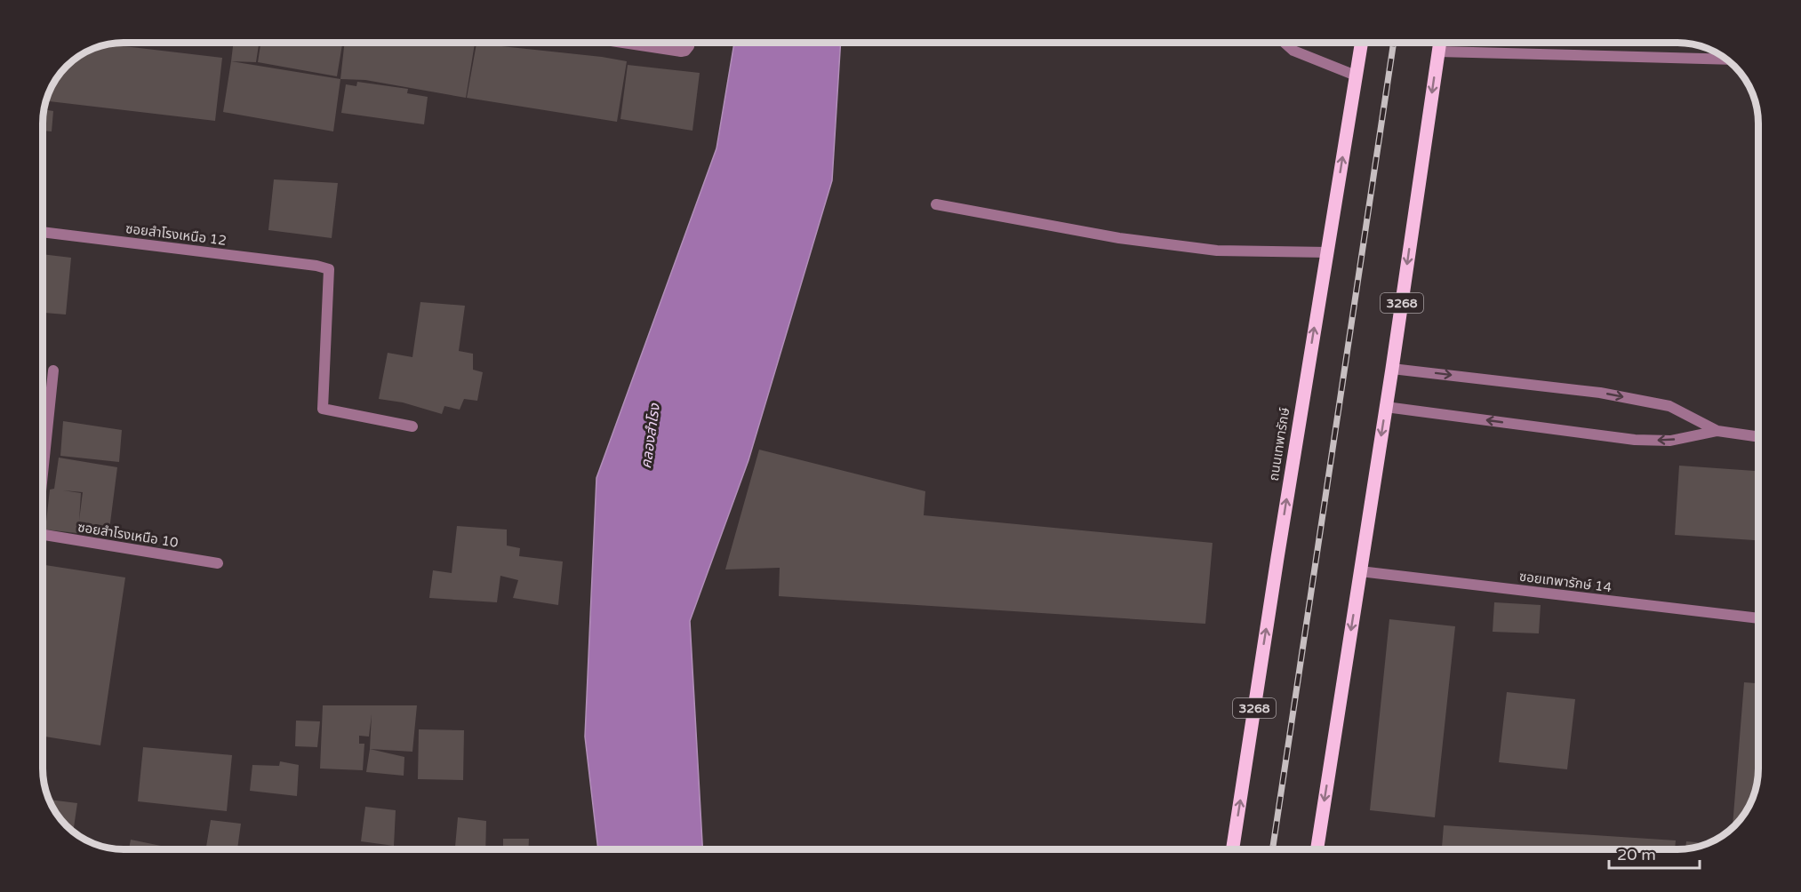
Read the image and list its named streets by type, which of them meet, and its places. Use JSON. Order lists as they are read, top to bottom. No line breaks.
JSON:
{"streets":{"main road":["3268","ถนนเทพารักษ์"],"street":["ซอยสำโรงเหนือ 12","ซอยสำโรงเหนือ 10","ซอยเทพารักษ์ 14"]},"crossings":[["3268","ซอยเทพารักษ์ 14"]],"water":["คลองสำโรง"],"scale_bar":"20 m"}
